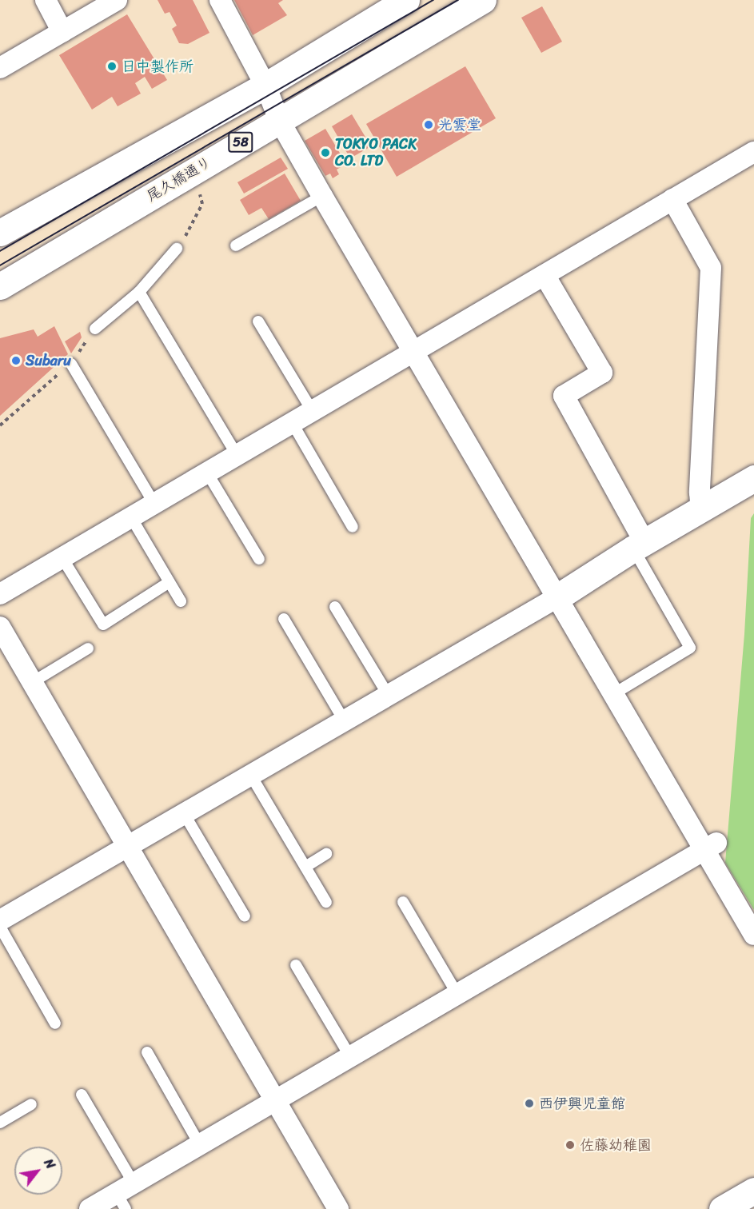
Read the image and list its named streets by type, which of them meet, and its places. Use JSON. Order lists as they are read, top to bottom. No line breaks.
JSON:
{"streets":{"main road":["58","尾久橋通り"]},"places":["日中製作所","光雲堂","TOKYO PACK CO. LTD","Subaru","西伊興児童館","佐藤幼稚園"],"north":"top right"}
